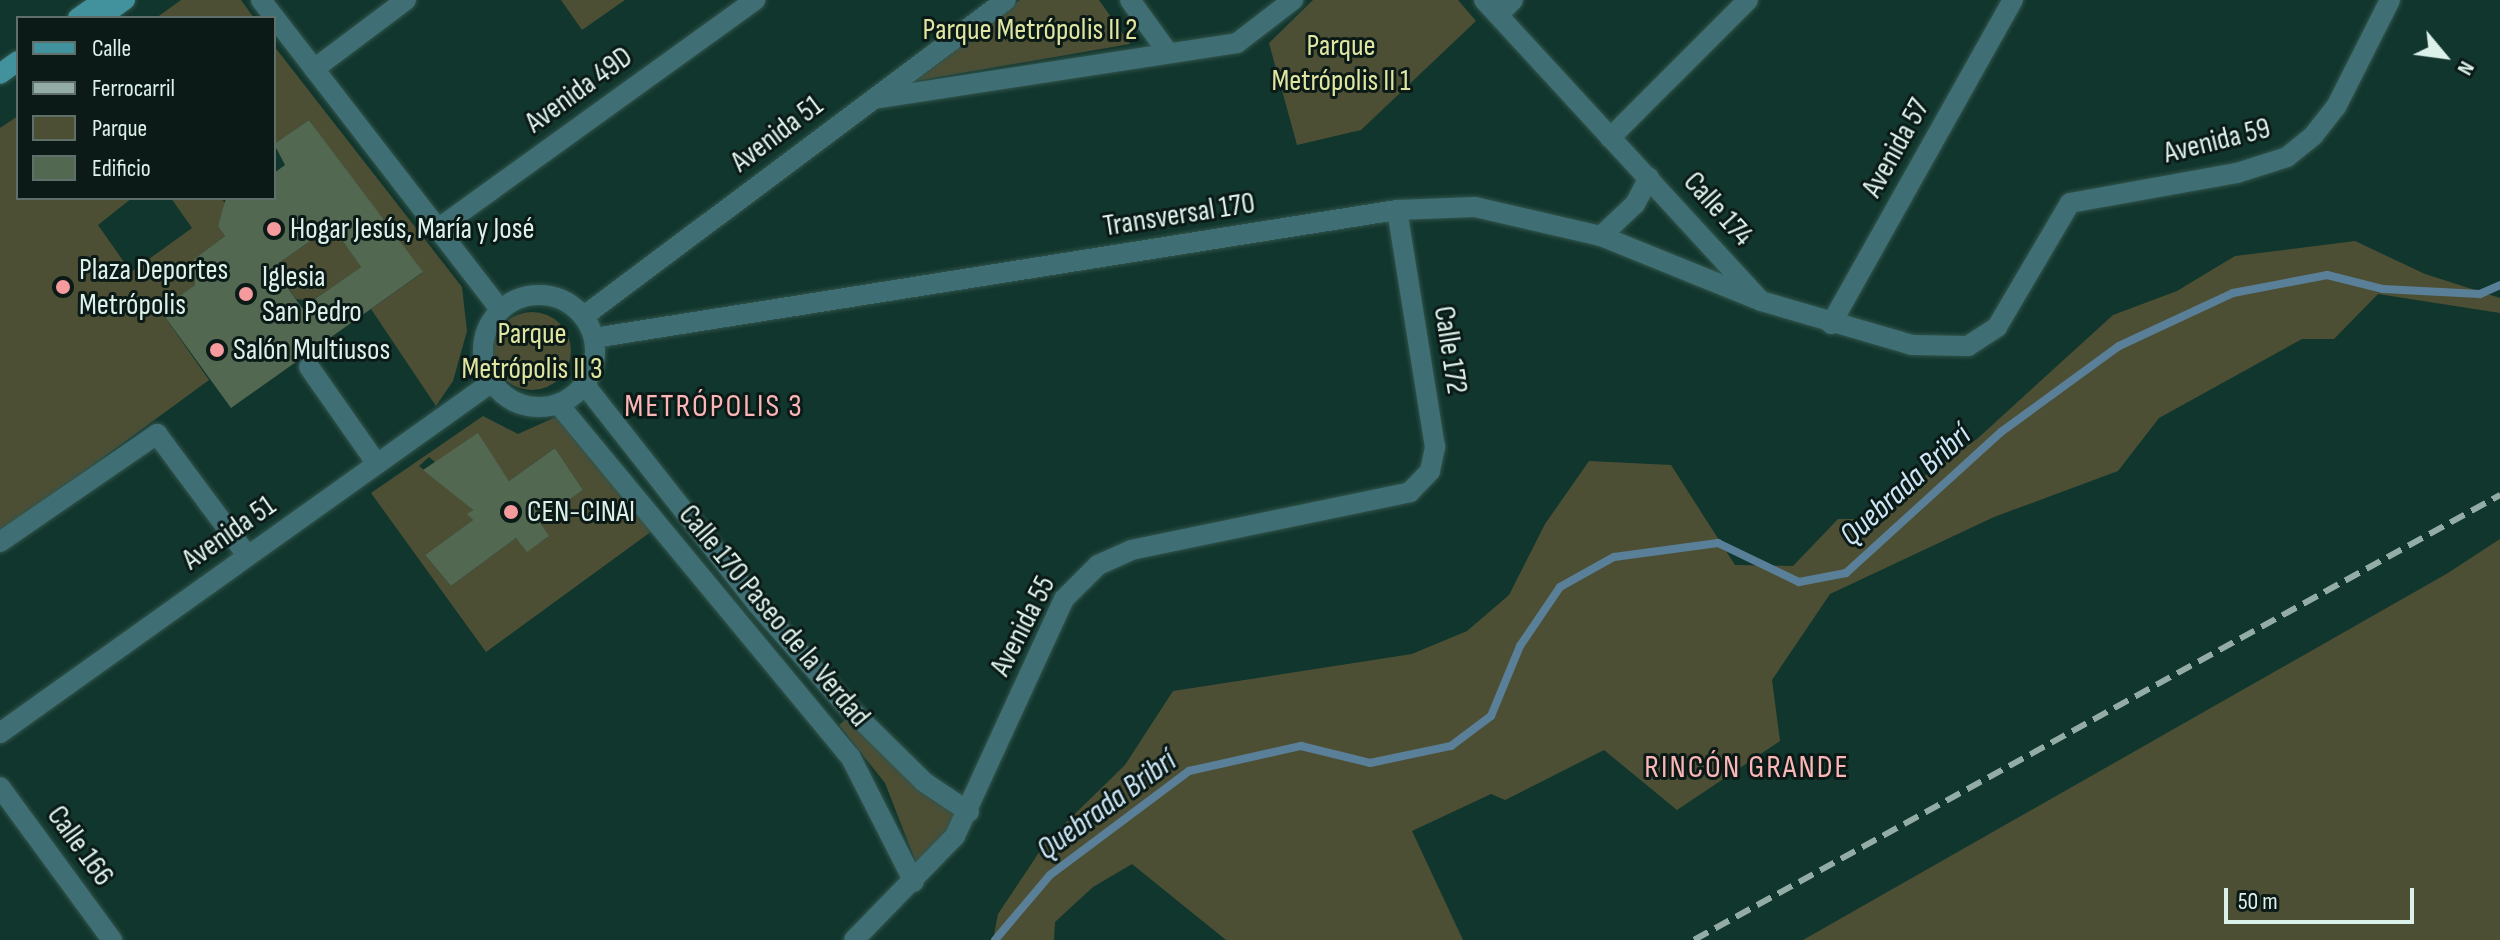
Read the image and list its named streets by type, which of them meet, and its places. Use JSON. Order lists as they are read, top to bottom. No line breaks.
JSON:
{"streets":{"street":["Avenida 49D","Avenida 51","Avenida 59","Avenida 57","Calle 174","Transversal 170","Calle 172","Calle 170 Paseo de la Verdad","Avenida 55","Calle 166"]},"crossings":[["Avenida 51","Transversal 170"],["Avenida 51","Calle 170 Paseo de la Verdad"],["Avenida 59","Calle 174"],["Avenida 57","Calle 174"],["Calle 174","Transversal 170"],["Transversal 170","Calle 172"],["Transversal 170","Calle 170 Paseo de la Verdad"],["Calle 172","Avenida 55"],["Calle 170 Paseo de la Verdad","Avenida 55"]],"districts":["METRÓPOLIS 3","RINCÓN GRANDE"],"water":["Quebrada Bribrí"],"parks":["Parque Metrópolis II 2","Parque Metrópolis II 1","Parque Metrópolis II 3"],"places":["Hogar Jesús, María y José","Plaza Deportes Metrópolis","Iglesia San Pedro","Salón Multiusos","CEN-CINAI"],"legend":["Calle","Ferrocarril","Parque","Edificio"],"scale_bar":"50 m","north":"bottom right"}
